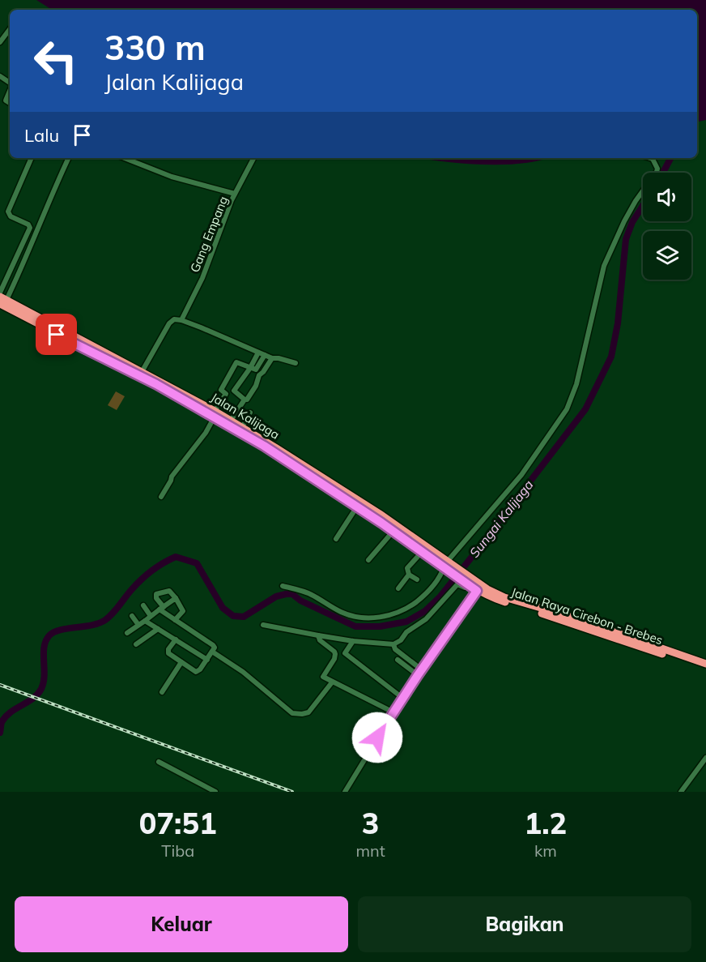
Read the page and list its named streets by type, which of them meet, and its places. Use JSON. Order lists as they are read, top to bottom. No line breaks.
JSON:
{"streets":{"highway":["Jalan Kalijaga","Jalan Raya Cirebon - Brebes"],"street":["Gang Empang"]},"crossings":[["Jalan Kalijaga","Jalan Raya Cirebon - Brebes"]],"water":["Sungai Kalijaga"],"page":{"turn":["330 m","Jalan Kalijaga"],"then":"Lalu","eta":["07:51","Tiba","3","mnt","1.2","km"],"buttons":["Keluar","Bagikan"]}}
